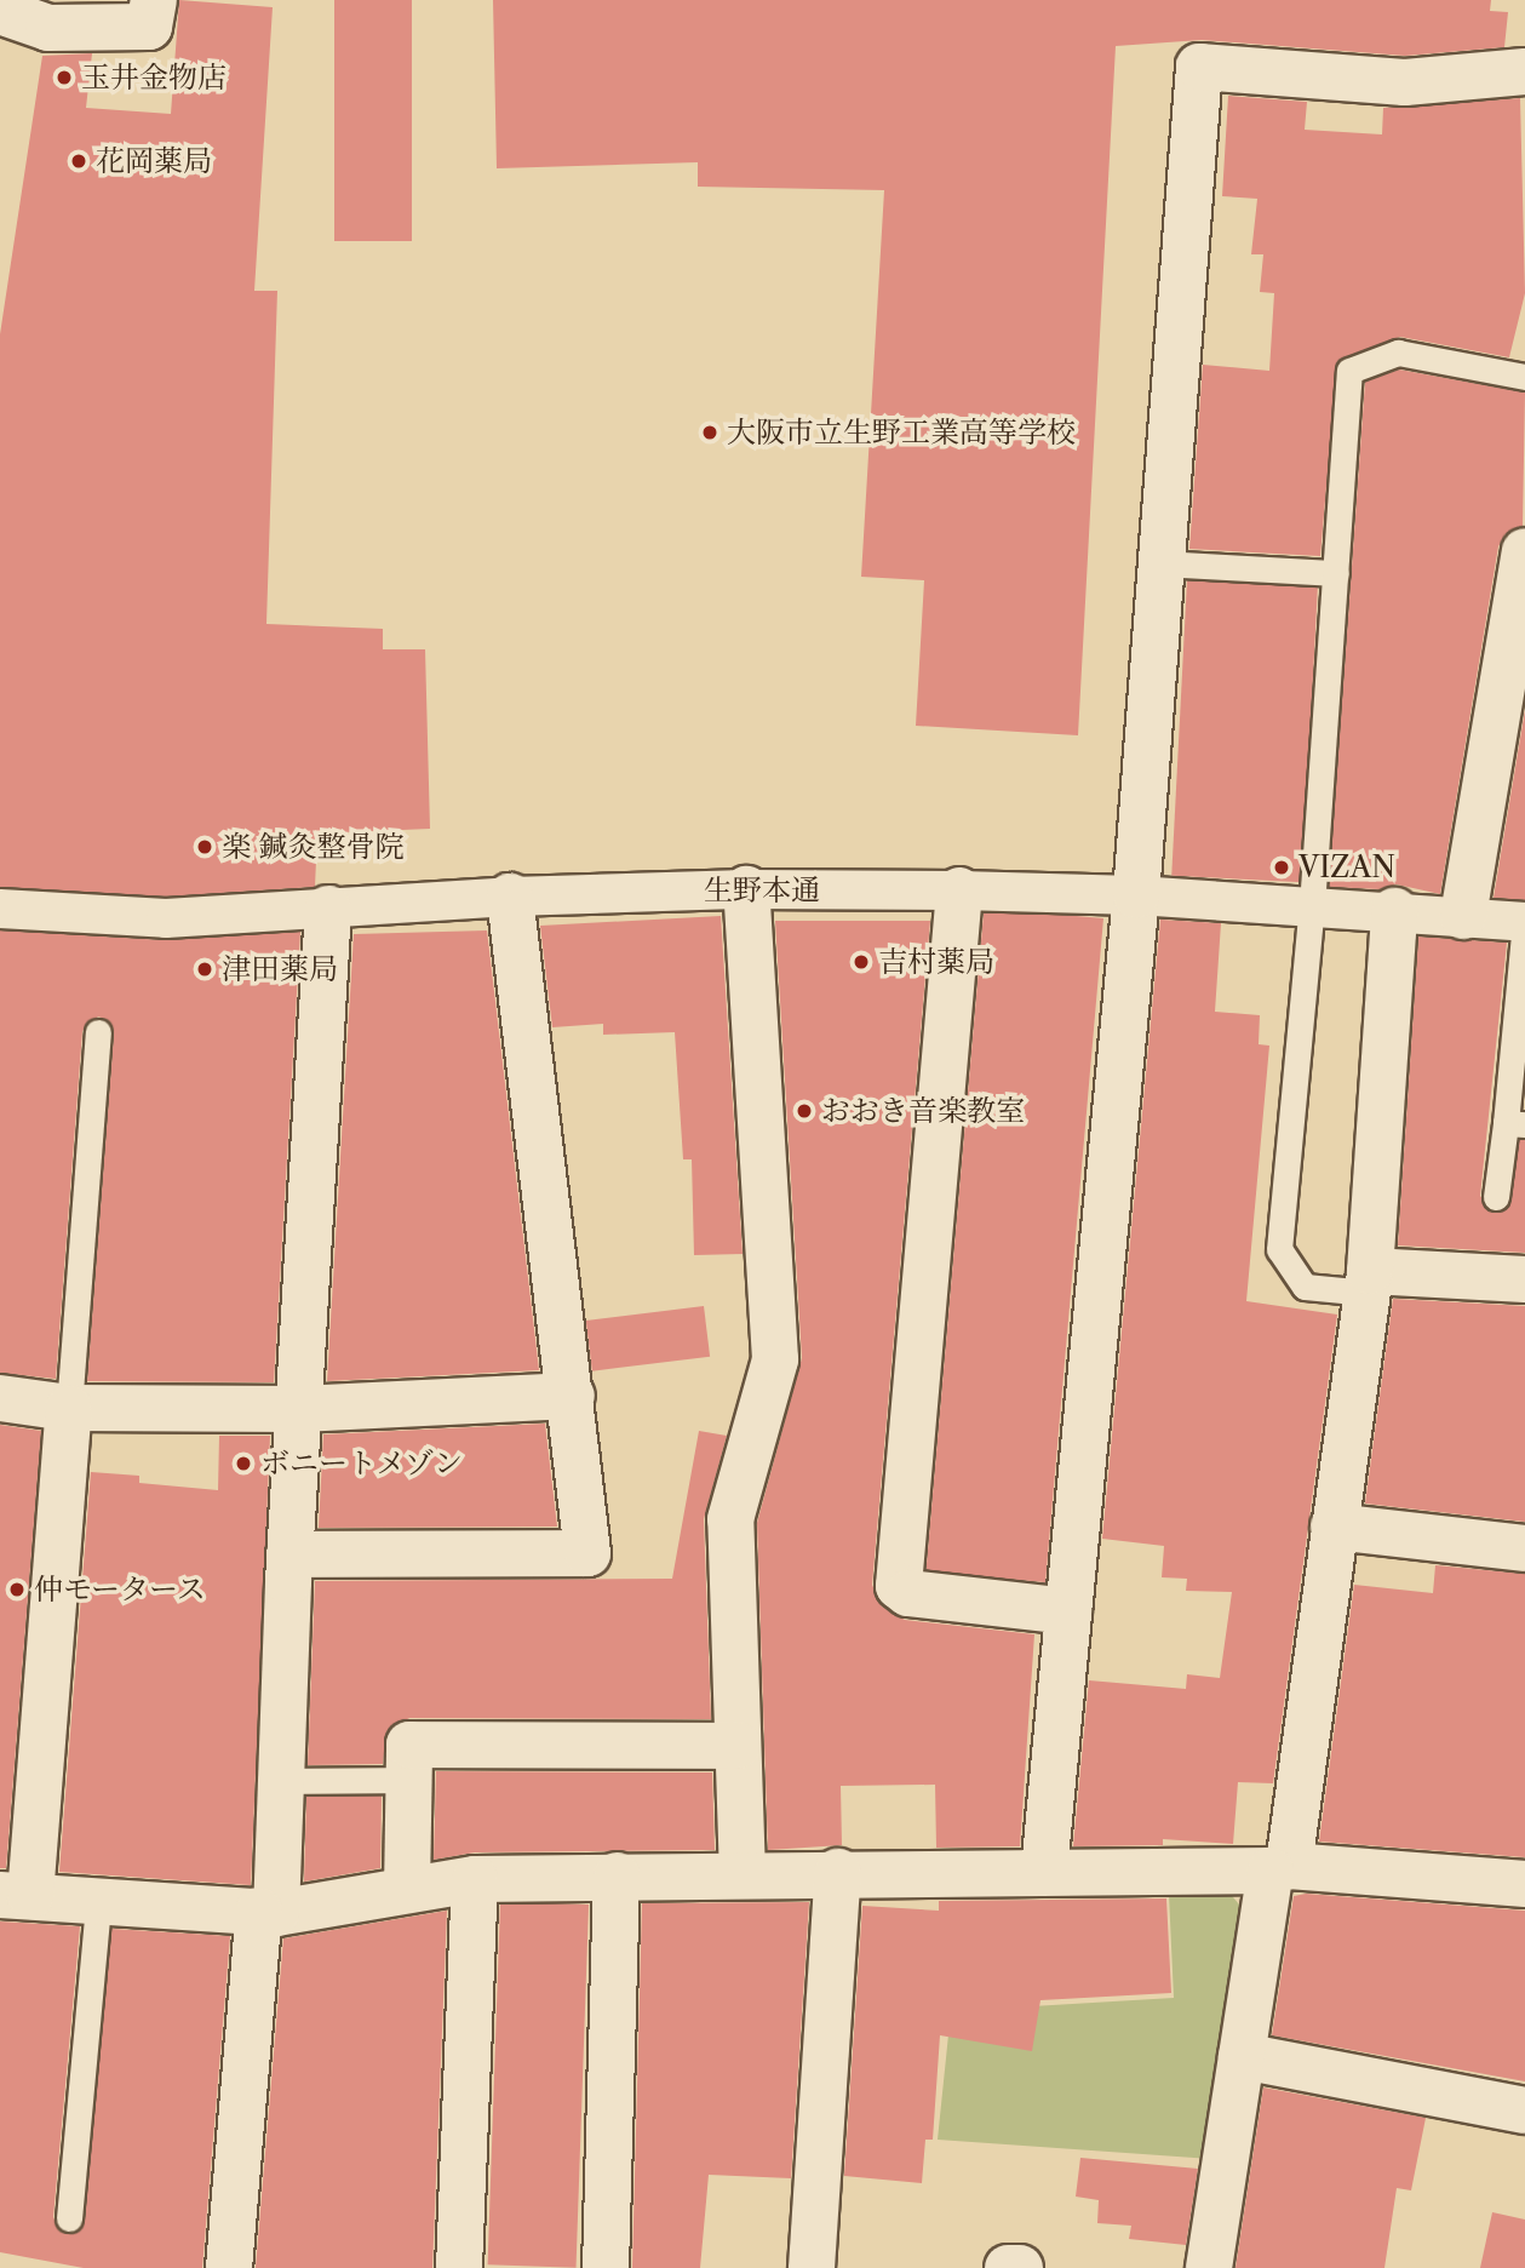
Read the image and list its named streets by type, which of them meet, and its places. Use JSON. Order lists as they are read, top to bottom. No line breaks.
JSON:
{"streets":{"street":["生野本通"]},"places":["玉井金物店","花岡薬局","大阪市立生野工業高等学校","楽 鍼灸整骨院","VIZAN","吉村薬局","津田薬局","おおき音楽教室","ボニートメゾン","仲モータース"]}
